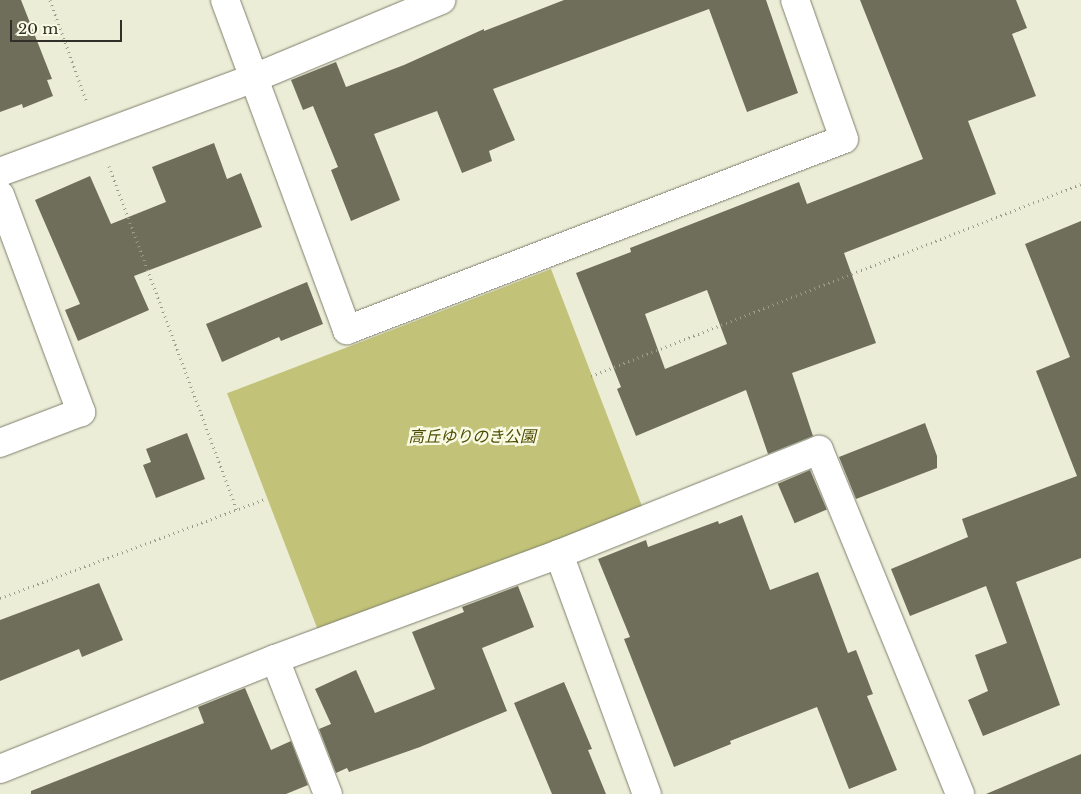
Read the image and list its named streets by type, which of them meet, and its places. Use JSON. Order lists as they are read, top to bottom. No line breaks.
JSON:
{"parks":["高丘ゆりのき公園"],"scale_bar":"20 m"}
